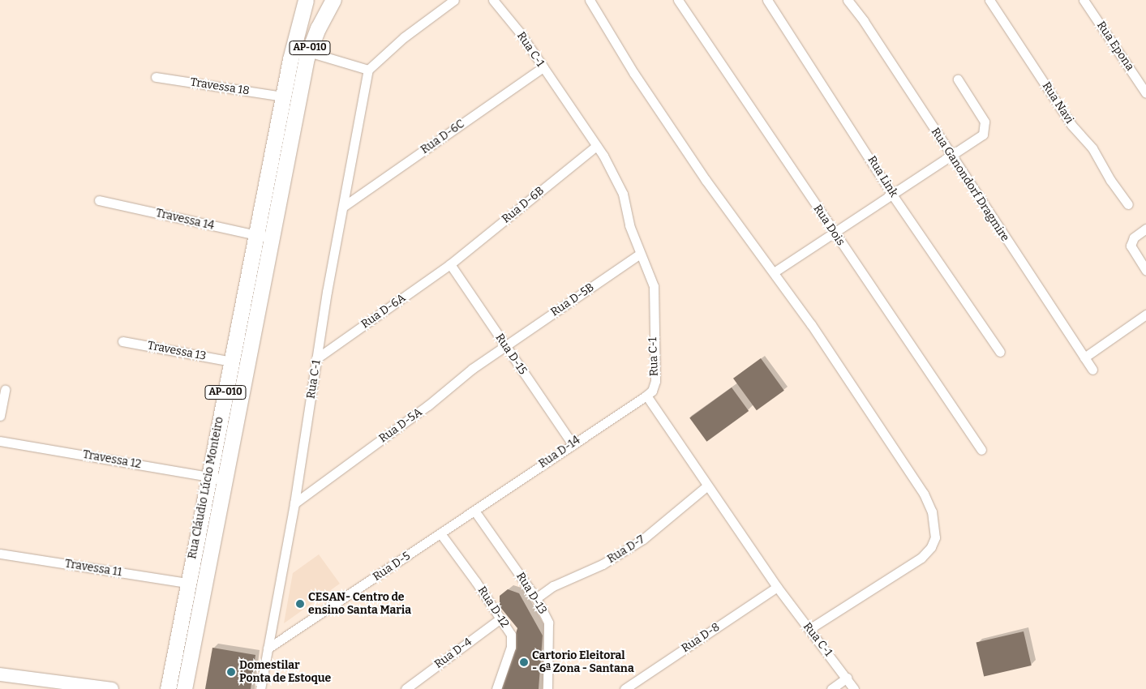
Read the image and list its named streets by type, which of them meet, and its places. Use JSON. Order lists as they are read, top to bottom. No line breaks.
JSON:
{"streets":{"main road":["AP-010","Rua Cláudio Lúcio Monteiro"],"street":["Rua Epona","Rua C-1","Travessa 18","Rua Navi","Rua D-6C","Rua Link","Rua Ganondorf Dragmire","Rua D-6B","Travessa 14","Rua Dois","Rua D-5B","Rua D-6A","Travessa 13","Rua D-15","Rua D-5A","Rua D-14","Travessa 12","Rua D-7","Rua D-5","Travessa 11","Rua D-13","Rua D-12","Rua D-8","Rua D-4"]},"crossings":[["AP-010","Travessa 18"],["AP-010","Rua Cláudio Lúcio Monteiro"],["Rua C-1","Rua D-6C"],["Rua C-1","Rua D-6B"],["Rua C-1","Rua D-5B"],["Rua C-1","Rua D-6A"],["Rua C-1","Rua D-5A"],["Rua C-1","Rua D-14"],["Rua C-1","Rua D-7"],["Rua C-1","Rua D-5"],["Rua C-1","Rua D-8"],["Travessa 18","Rua Cláudio Lúcio Monteiro"],["Rua D-6B","Rua D-6A"],["Rua D-6B","Rua D-15"],["Travessa 14","Rua Cláudio Lúcio Monteiro"],["Rua D-5B","Rua D-15"],["Rua D-5B","Rua D-5A"],["Rua D-6A","Rua D-15"],["Travessa 13","Rua Cláudio Lúcio Monteiro"],["Rua D-15","Rua D-5A"],["Rua D-15","Rua D-14"],["Rua D-14","Rua D-5"],["Rua D-14","Rua D-13"],["Travessa 12","Rua Cláudio Lúcio Monteiro"],["Rua Cláudio Lúcio Monteiro","Travessa 11"],["Rua D-7","Rua D-13"],["Rua D-5","Rua D-13"],["Rua D-5","Rua D-12"],["Rua D-12","Rua D-4"]],"places":["CESAN- Centro de ensino Santa Maria","Cartorio Eleitoral - 6ª Zona - Santana","Domestilar Ponta de Estoque"]}
